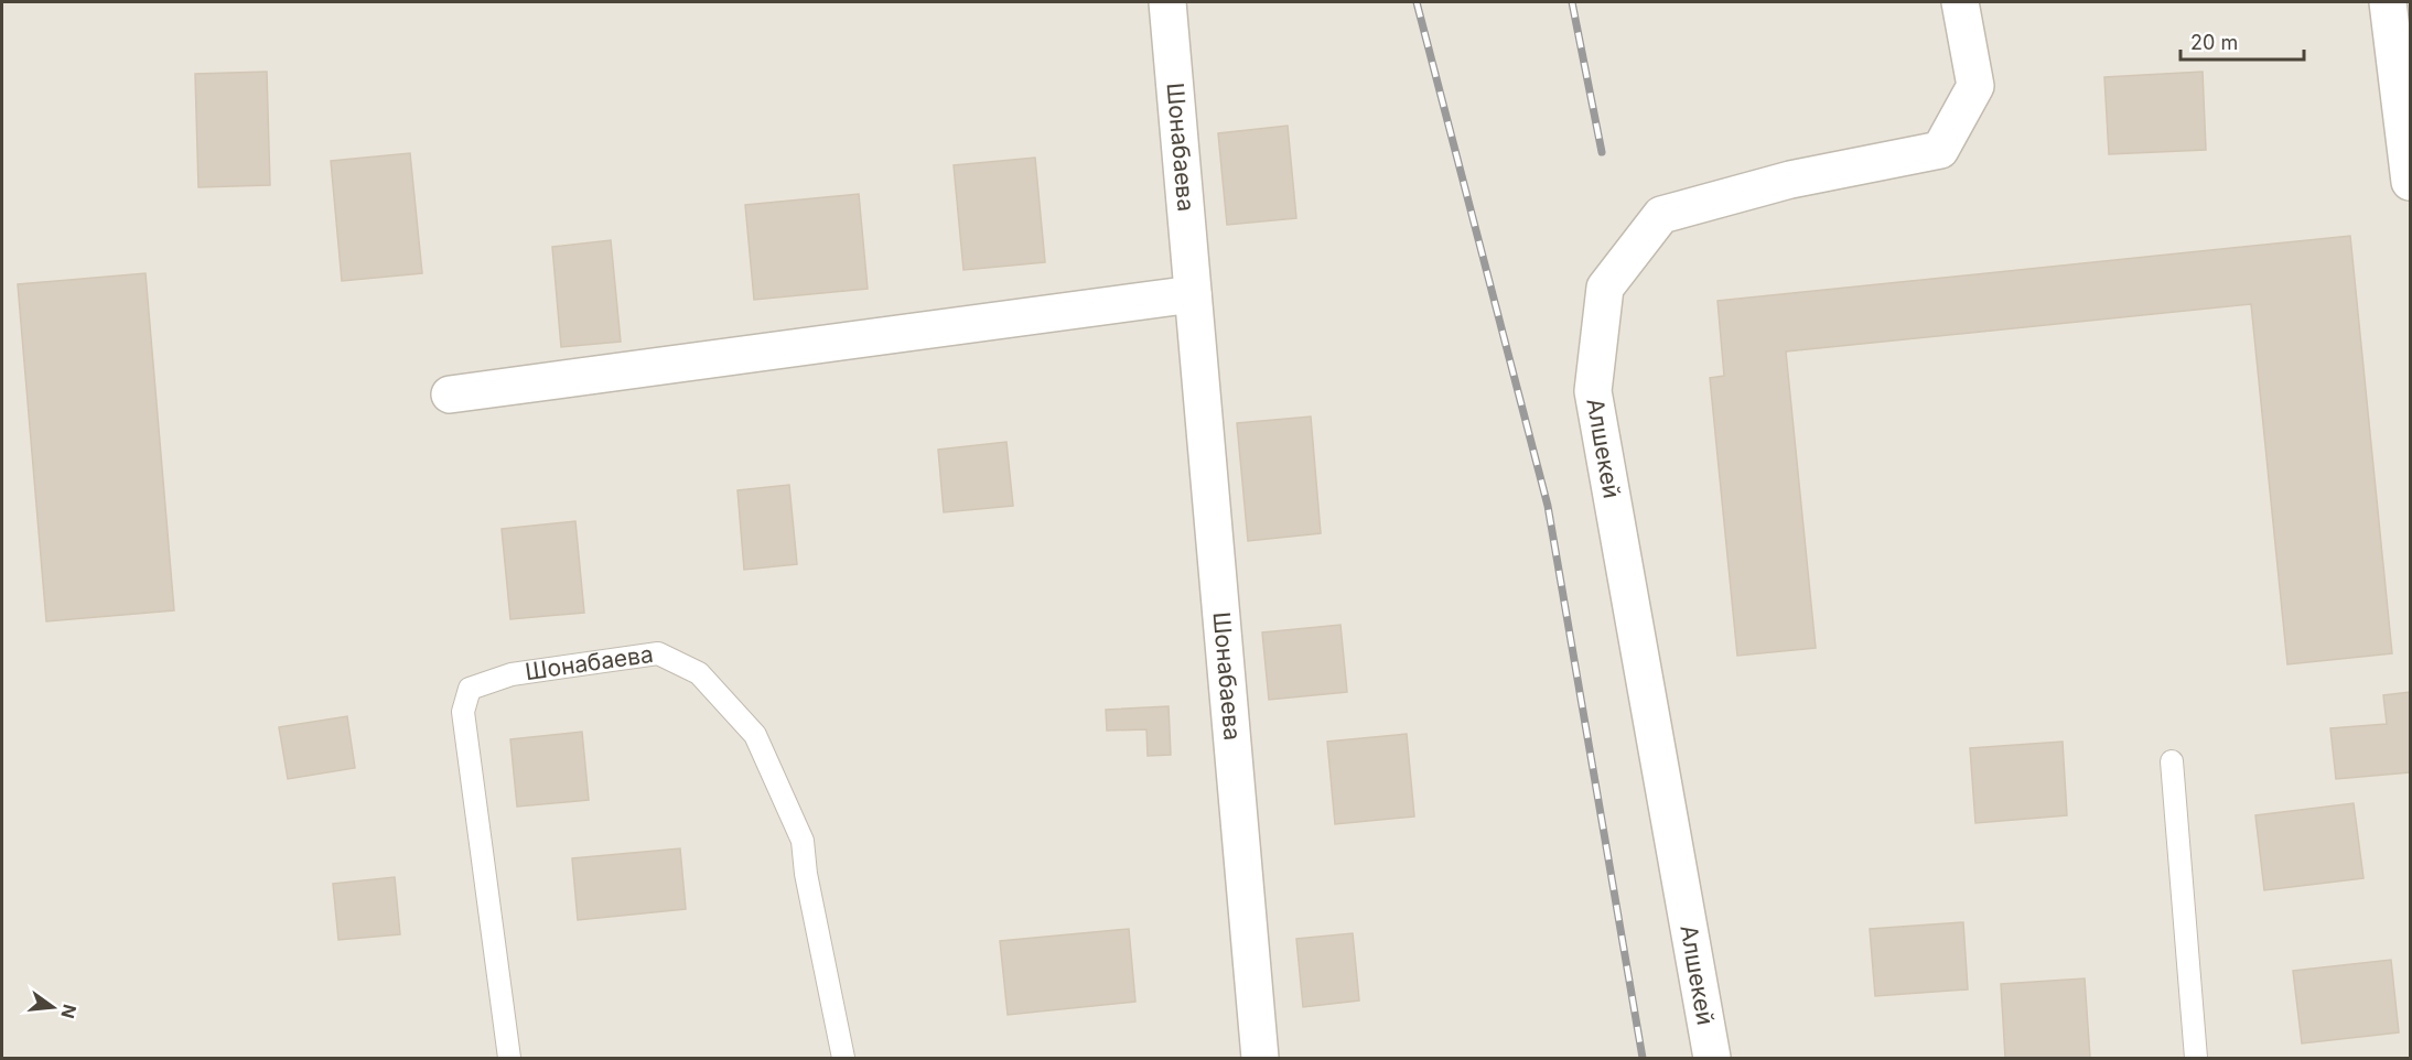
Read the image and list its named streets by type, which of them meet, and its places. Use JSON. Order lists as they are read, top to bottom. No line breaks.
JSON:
{"streets":{"street":["Шонабаева","Алшекей"]},"scale_bar":"20 m","north":"right"}
